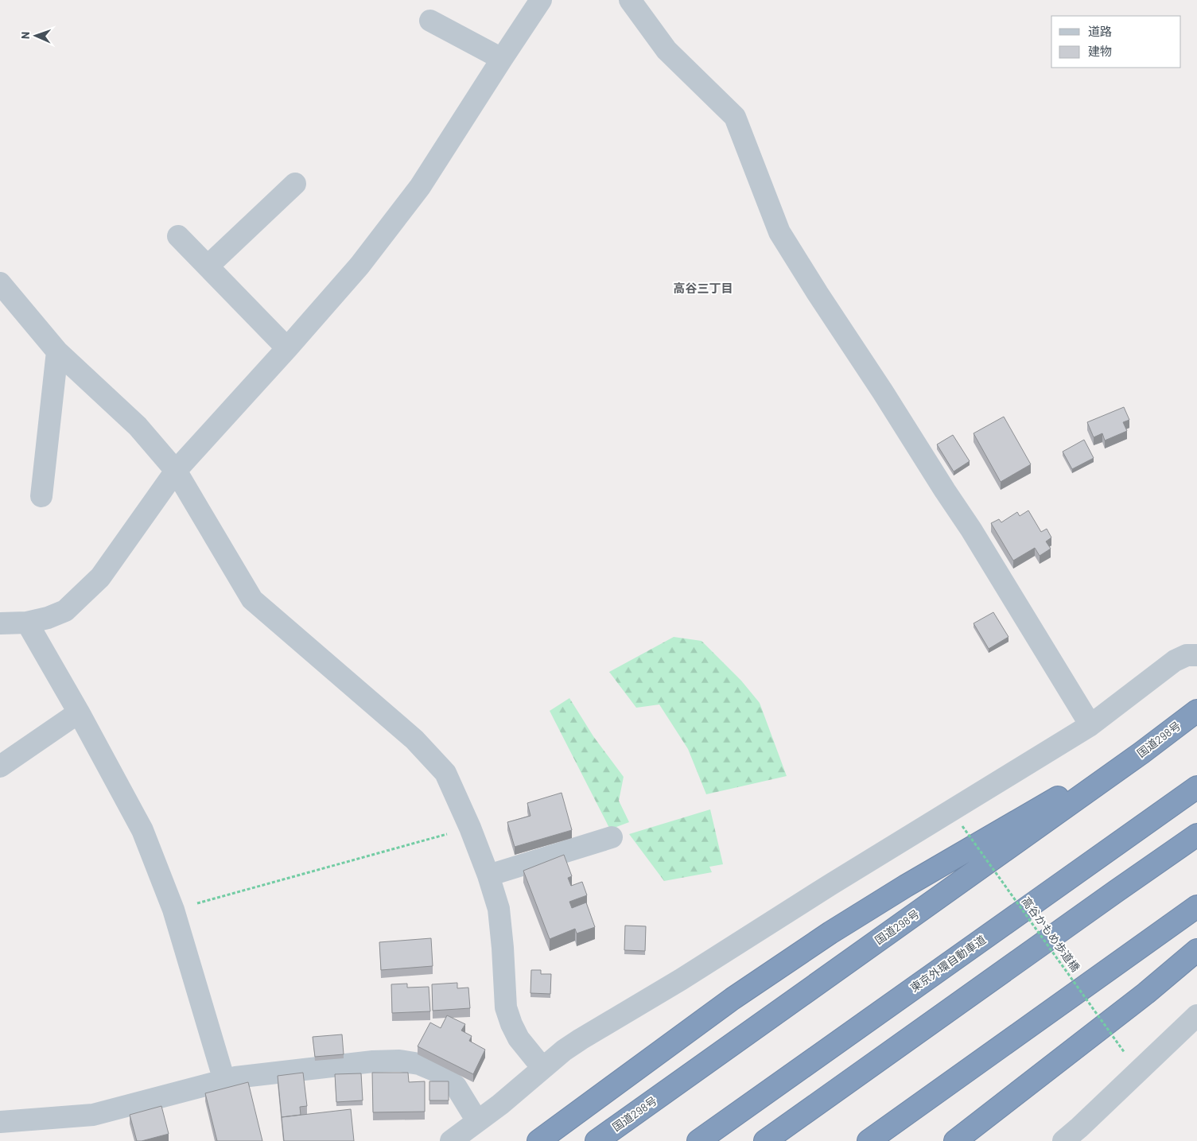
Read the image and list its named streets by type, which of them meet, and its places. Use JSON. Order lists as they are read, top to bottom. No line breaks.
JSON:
{"streets":{"highway":["国道298号","東京外環自動車道"],"path":["高谷かもめ歩道橋"]},"districts":["高谷三丁目"],"legend":["道路","建物"],"north":"left"}
